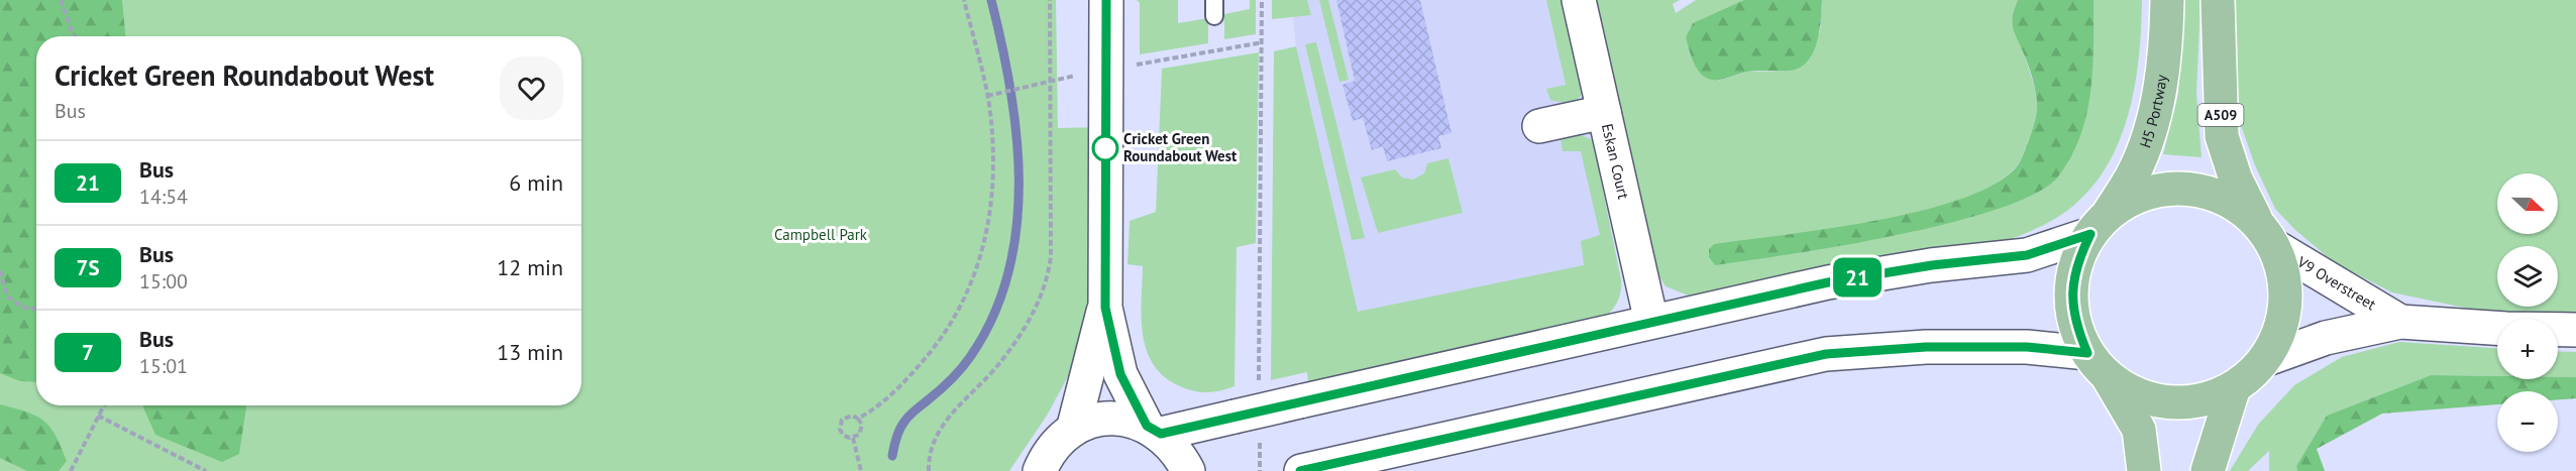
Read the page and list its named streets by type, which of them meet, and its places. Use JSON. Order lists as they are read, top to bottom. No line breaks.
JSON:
{"streets":{"main road":["H5 Portway","A509"],"street":["Eskan Court","V9 Overstreet"]},"crossings":[["H5 Portway","A509"],["H5 Portway","V9 Overstreet"],["A509","V9 Overstreet"]],"parks":["Campbell Park"],"places":["Cricket Green Roundabout West"],"lines":["bus line 21"],"north":"right","page":{"on_map":"21","heading":["Cricket Green Roundabout West","Bus"],"list":[{"mark":"21","name":"Bus","note":"14:54","value":"6 min"},{"mark":"7S","name":"Bus","note":"15:00","value":"12 min"},{"mark":"7","name":"Bus","note":"15:01","value":"13 min"}],"map_buttons":["+","−"]}}
